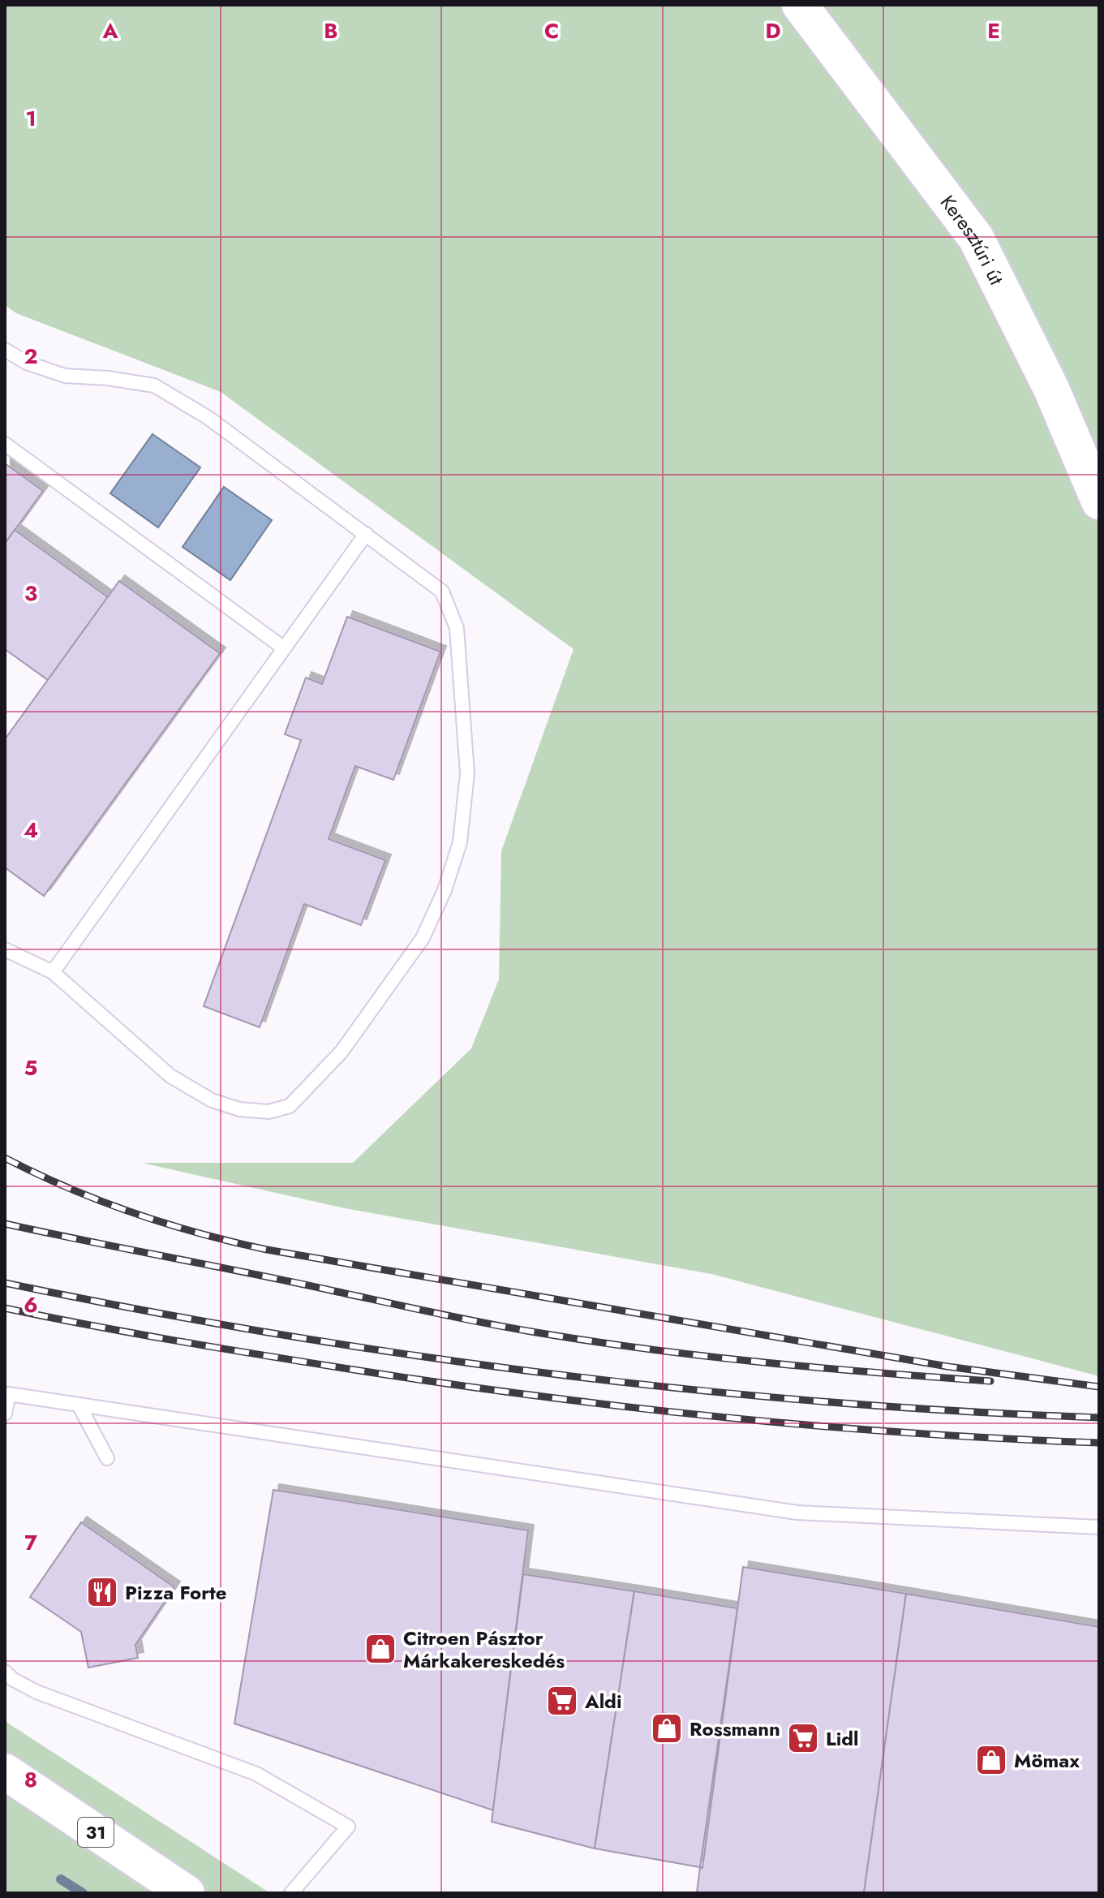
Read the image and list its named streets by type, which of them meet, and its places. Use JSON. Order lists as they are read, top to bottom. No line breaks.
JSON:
{"streets":{"main road":["Keresztúri út","31"]},"places":{"restaurant":["Pizza Forte"],"shop":["Citroen Pásztor Márkakereskedés","Rossmann","Mömax"],"supermarket":["Aldi","Lidl"]},"grid":{"columns":["A","B","C","D","E"],"rows":["1","2","3","4","5","6","7","8"]}}
